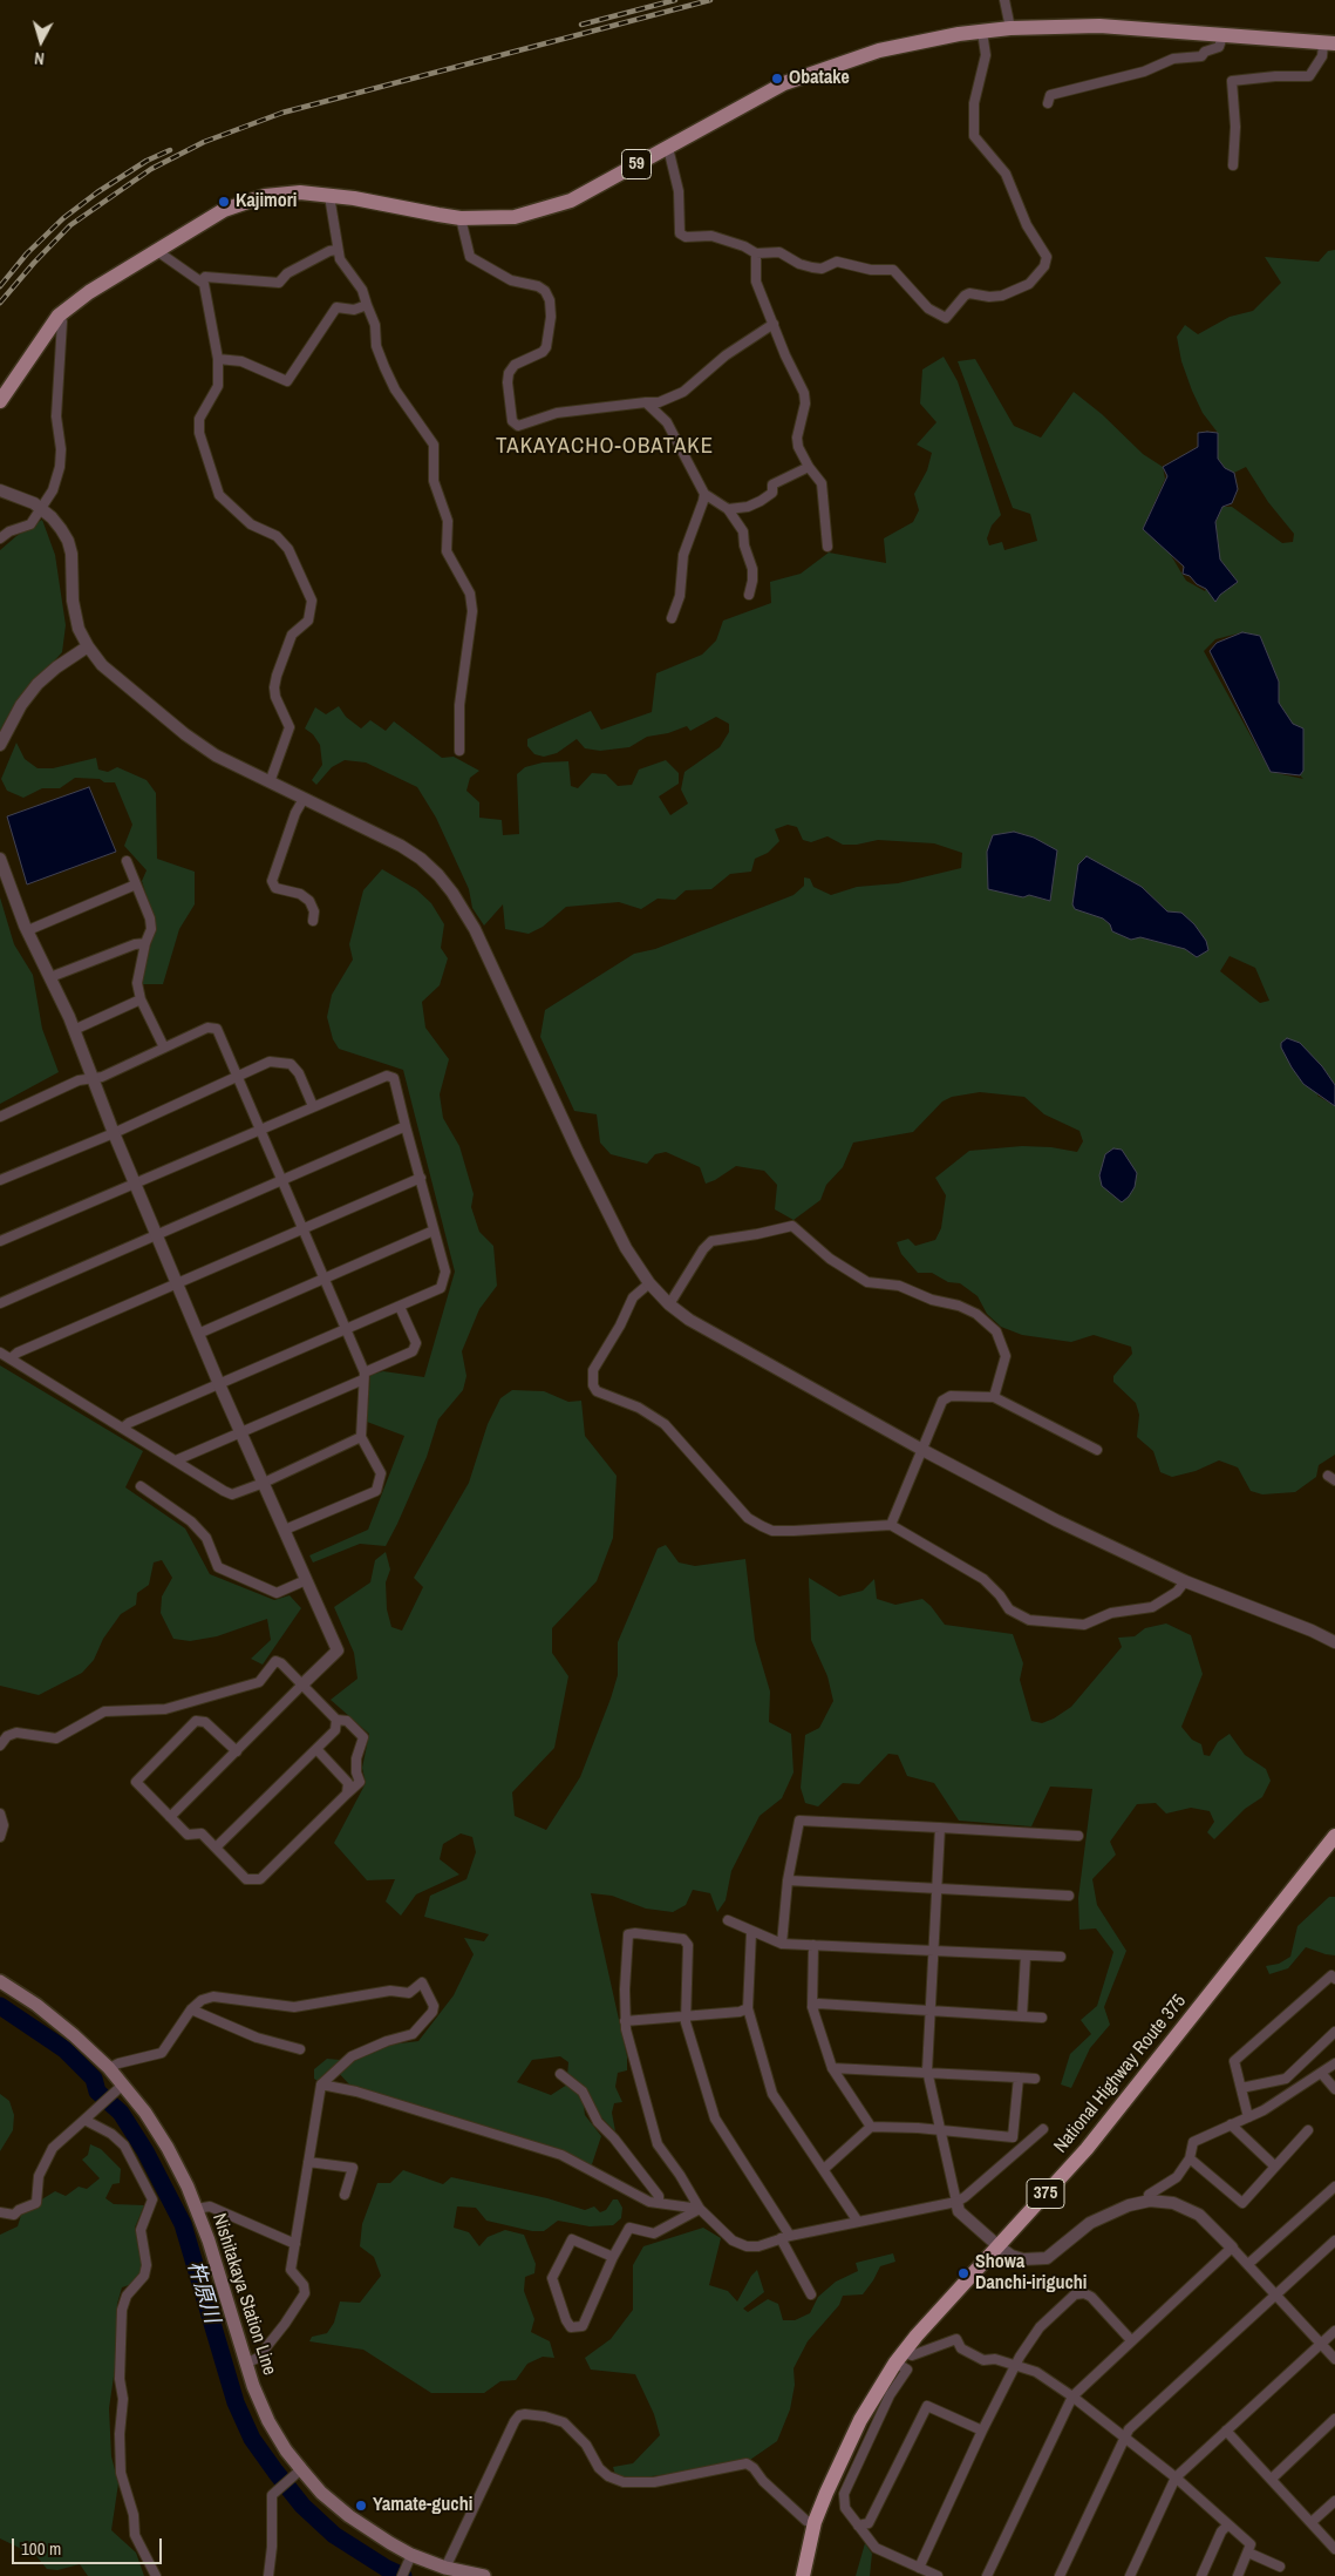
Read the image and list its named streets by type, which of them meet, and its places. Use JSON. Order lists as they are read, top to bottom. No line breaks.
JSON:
{"streets":{"highway":["National Highway Route 375","375"],"main road":["59","Nishitakaya Station Line"]},"districts":["TAKAYACHO-OBATAKE"],"water":["杵原川"],"places":["Obatake","Kajimori","Showa Danchi-iriguchi","Yamate-guchi"],"scale_bar":"100 m","north":"bottom"}
